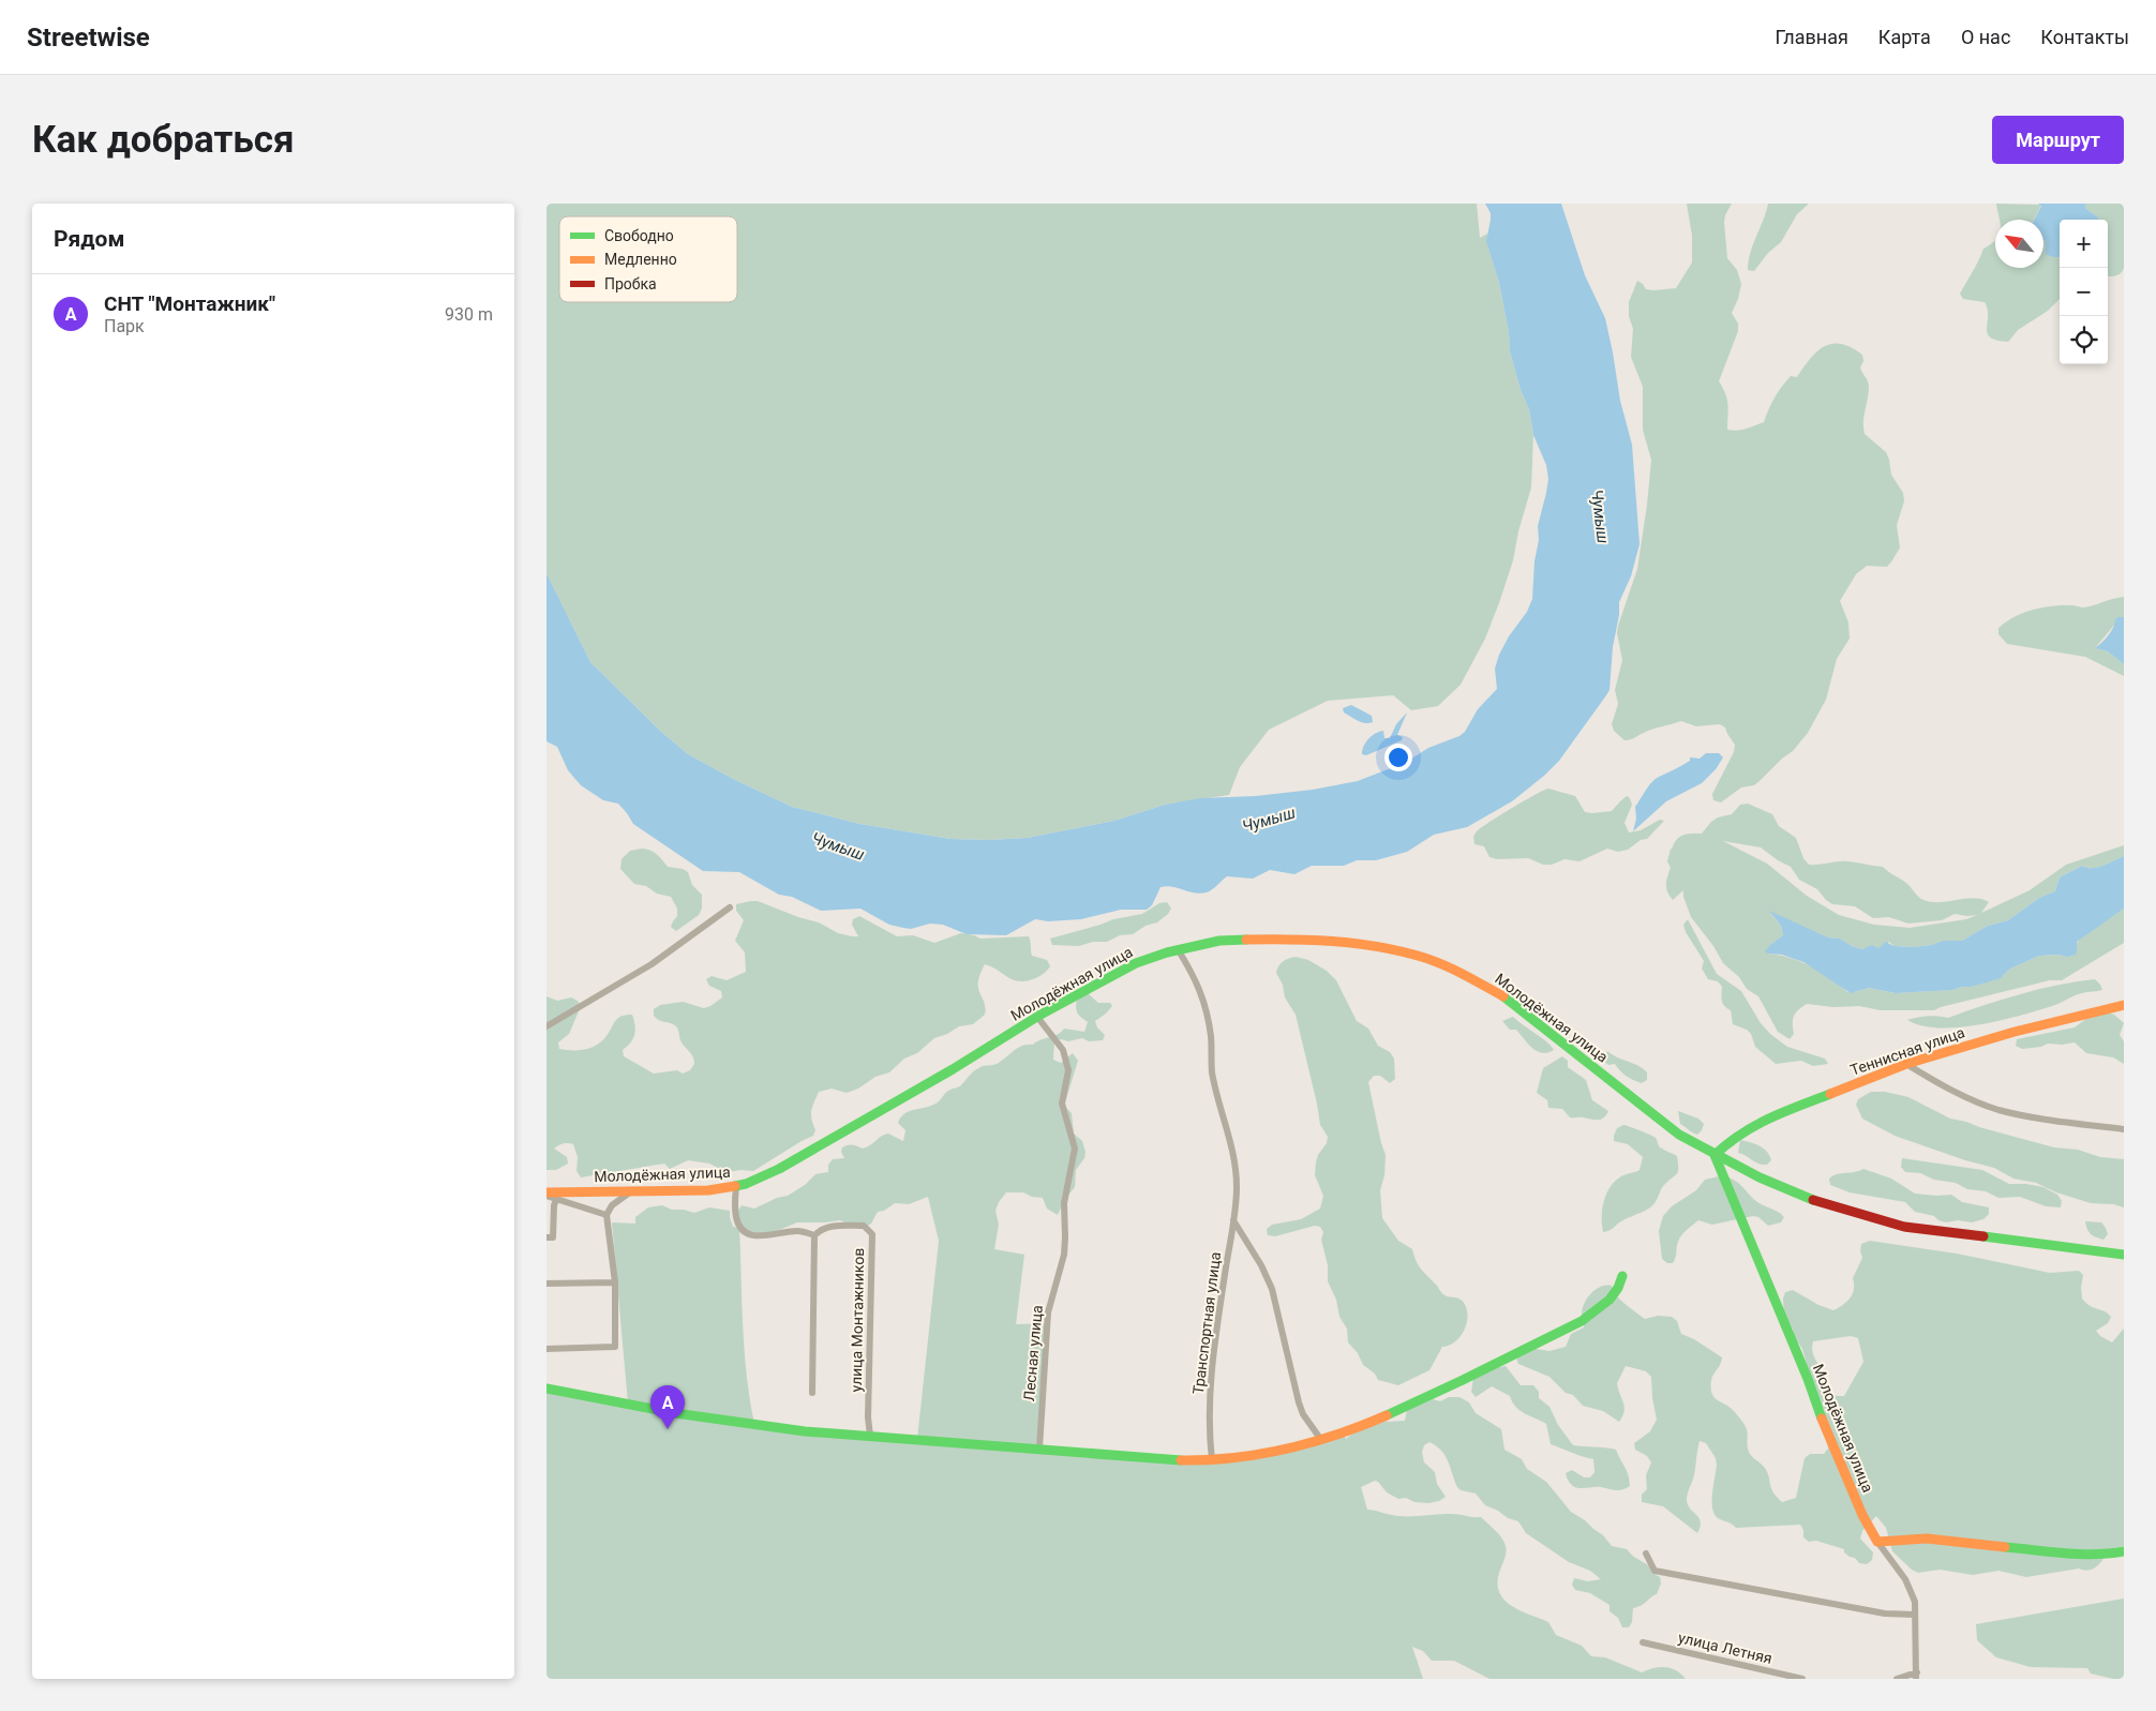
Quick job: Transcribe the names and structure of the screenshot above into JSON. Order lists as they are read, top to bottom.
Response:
{
  "streets": {
    "street": [
      "Молодёжная улица",
      "Теннисная улица",
      "улица Монтажников",
      "Транспортная улица",
      "Лесная улица",
      "улица Летняя"
    ]
  },
  "crossings": [
    ["Молодёжная улица", "Теннисная улица"],
    ["Молодёжная улица", "Транспортная улица"],
    ["Молодёжная улица", "Лесная улица"]
  ],
  "water": ["Чумыш"],
  "legend": ["Свободно", "Медленно", "Пробка"],
  "north": "top left",
  "page": {
    "header": "Streetwise",
    "nav": [
      "Главная",
      "Карта",
      "О нас",
      "Контакты"
    ],
    "buttons": "Маршрут",
    "title": "Как добраться",
    "heading": "Рядом",
    "map_buttons": ["+", "−"],
    "list": [
      {
        "mark": "A",
        "name": "СНТ \"Монтажник\"",
        "note": "Парк",
        "value": "930 m"
      }
    ],
    "pins": "A"
  }
}
